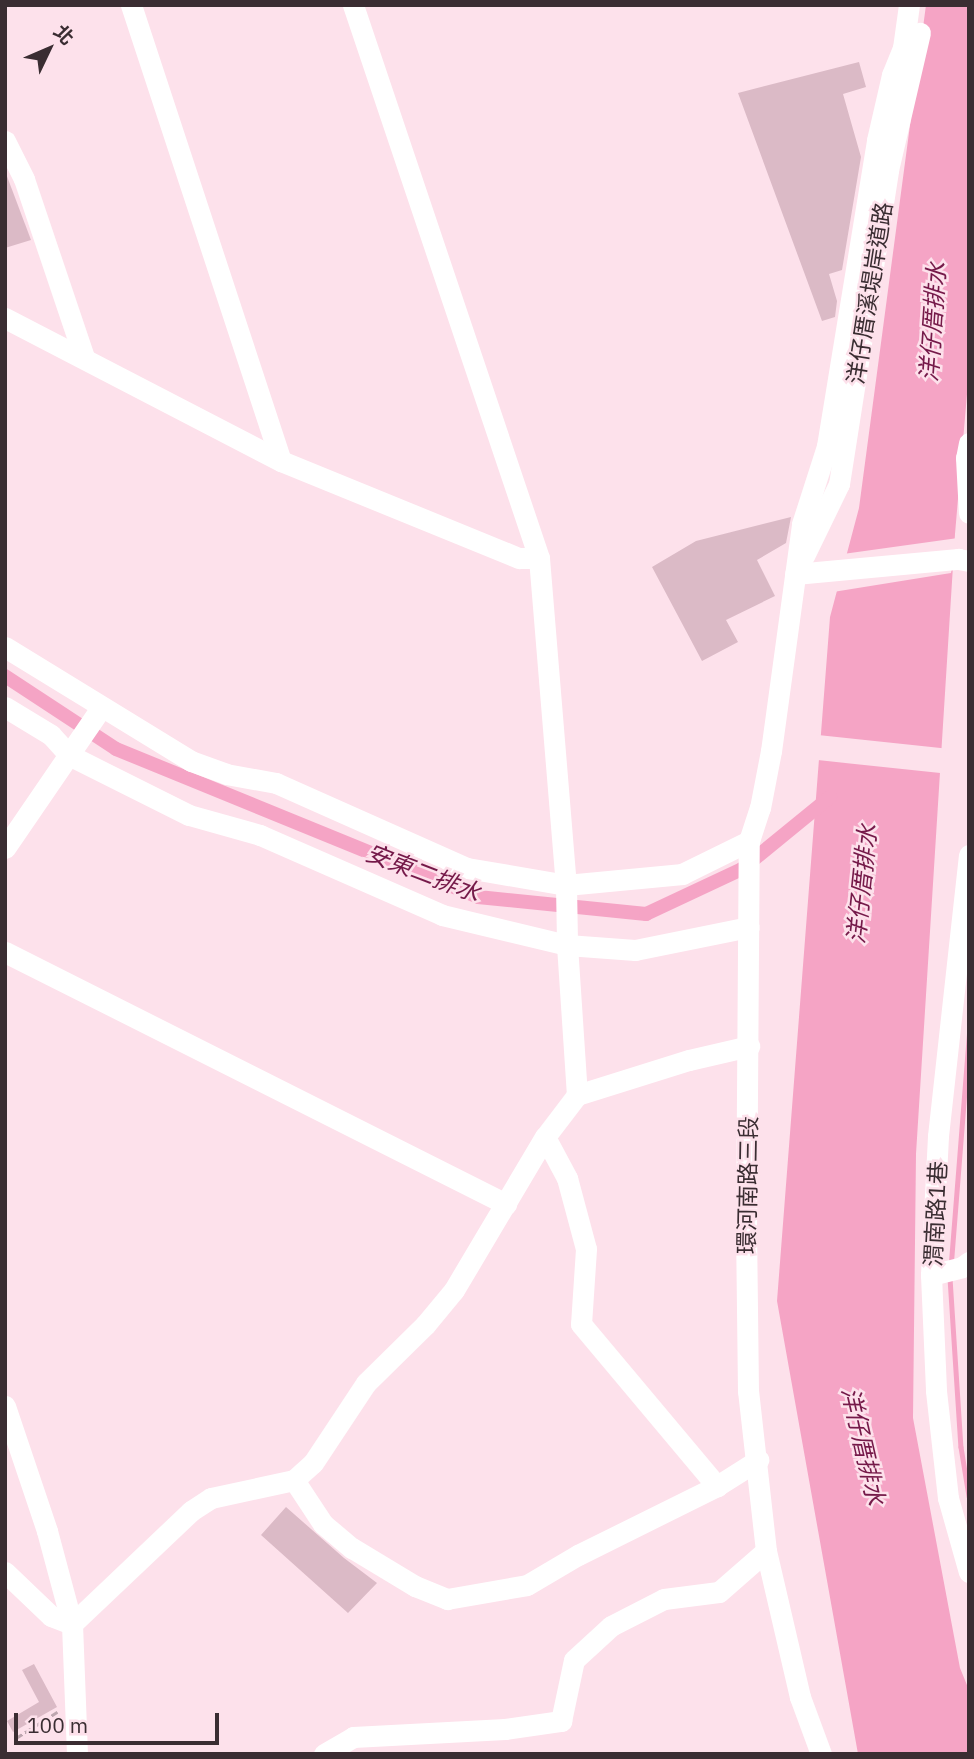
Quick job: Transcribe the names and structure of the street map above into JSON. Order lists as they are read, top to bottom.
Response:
{
  "streets": {
    "street": ["洋仔厝溪堤岸道路", "環河南路三段", "渭南路1巷"]
  },
  "crossings": [
    ["洋仔厝溪堤岸道路", "環河南路三段"]
  ],
  "water": ["洋仔厝排水", "安東二排水"],
  "scale_bar": "100 m",
  "north": "top right"
}
